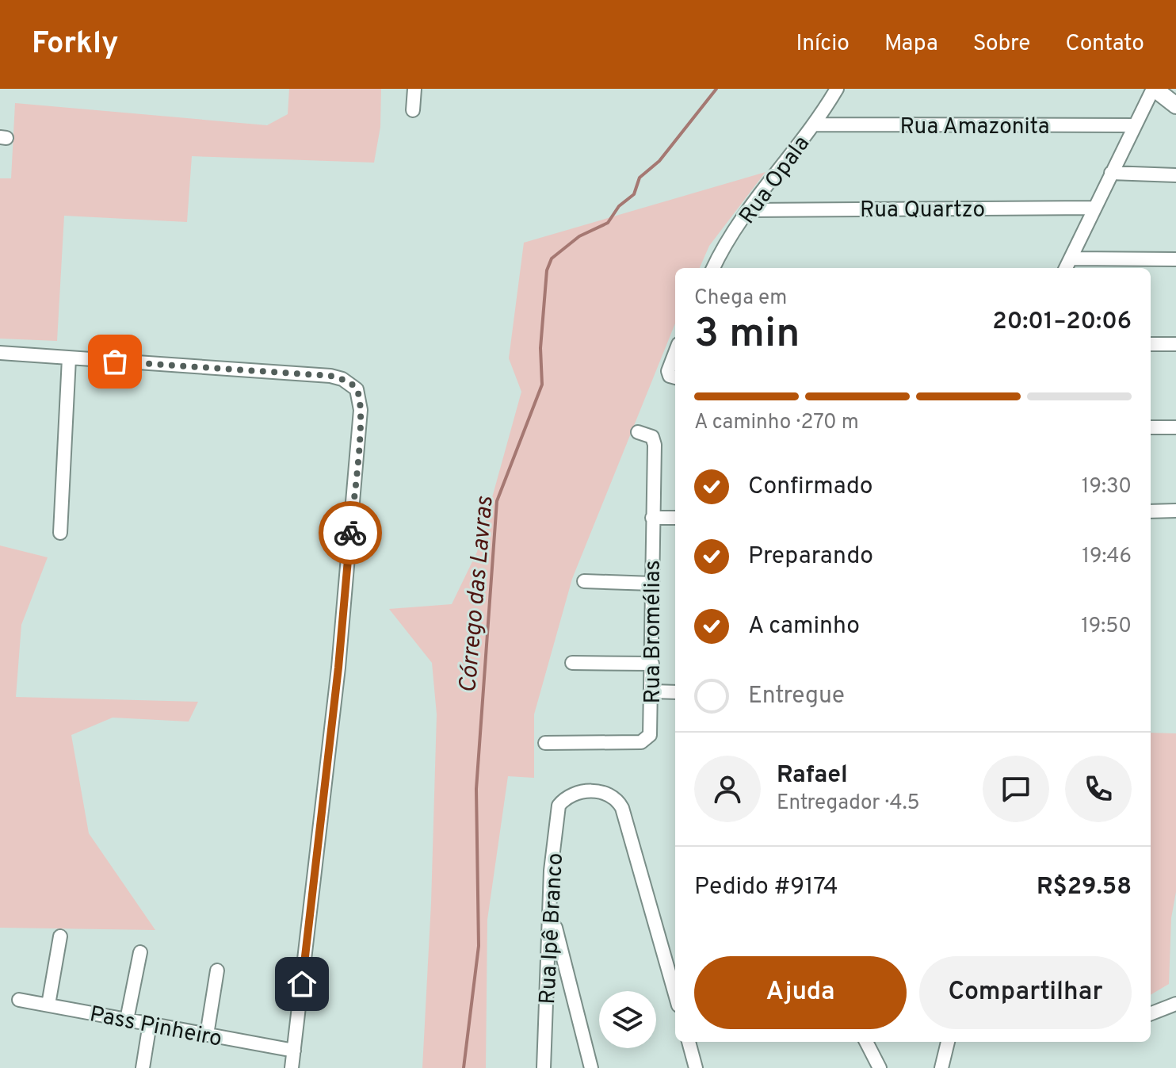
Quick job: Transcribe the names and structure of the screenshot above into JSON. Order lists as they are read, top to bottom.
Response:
{
  "streets": {
    "street": [
      "Rua Amazonita",
      "Rua Opala",
      "Rua Quartzo",
      "Rua Bromélias",
      "Rua Ipê Branco",
      "Pass Pinheiro"
    ]
  },
  "crossings": [
    ["Rua Amazonita", "Rua Opala"],
    ["Rua Opala", "Rua Quartzo"]
  ],
  "water": ["Córrego das Lavras"],
  "page": {
    "header": "Forkly",
    "nav": [
      "Início",
      "Mapa",
      "Sobre",
      "Contato"
    ],
    "heading": ["3 min", "Chega em", "20:01–20:06"],
    "panel": [
      "Rafael",
      "Entregador · 4.5",
      "Pedido #9174",
      "R$29.58"
    ],
    "bar": "A caminho · 270 m",
    "list": [
      ["Confirmado", "19:30"],
      ["Preparando", "19:46"],
      ["A caminho", "19:50"],
      "Entregue"
    ],
    "buttons": ["Ajuda", "Compartilhar"]
  }
}
